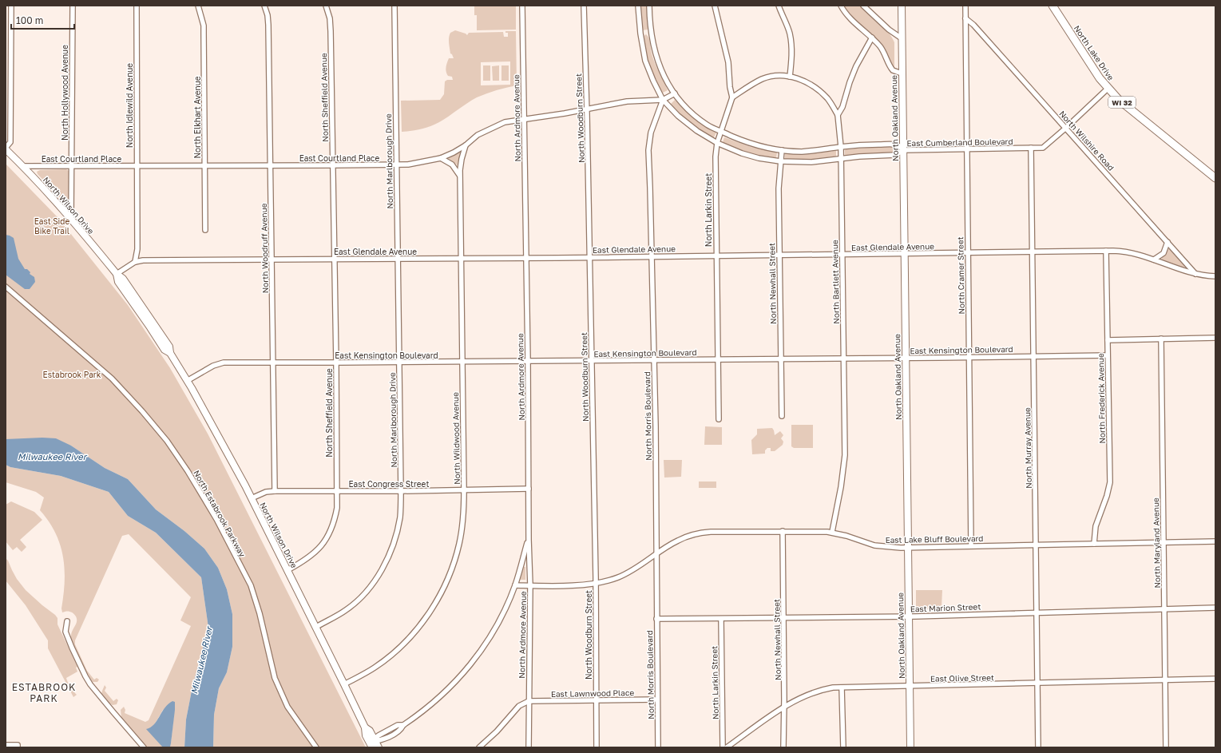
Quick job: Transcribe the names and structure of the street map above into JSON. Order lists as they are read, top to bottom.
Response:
{
  "streets": {
    "main road": [
      "North Lake Drive",
      "WI 32",
      "North Oakland Avenue",
      "North Wilson Drive"
    ],
    "street": [
      "North Hollywood Avenue",
      "North Sheffield Avenue",
      "North Idlewild Avenue",
      "North Elkhart Avenue",
      "North Ardmore Avenue",
      "North Woodburn Street",
      "North Wilshire Road",
      "East Cumberland Boulevard",
      "East Courtland Place",
      "North Marlborough Drive",
      "North Larkin Street",
      "East Glendale Avenue",
      "North Woodruff Avenue",
      "North Cramer Street",
      "North Bartlett Avenue",
      "North Newhall Street",
      "East Kensington Boulevard",
      "North Frederick Avenue",
      "North Morris Boulevard",
      "North Wildwood Avenue",
      "North Murray Avenue",
      "East Congress Street",
      "North Estabrook Parkway",
      "East Lake Bluff Boulevard",
      "North Maryland Avenue",
      "East Marion Street",
      "East Olive Street",
      "East Lawnwood Place"
    ]
  },
  "crossings": [
    ["North Lake Drive", "East Cumberland Boulevard"],
    ["North Hollywood Avenue", "East Courtland Place"],
    ["North Hollywood Avenue", "North Wilson Drive"],
    ["North Sheffield Avenue", "East Courtland Place"],
    ["North Sheffield Avenue", "North Wilson Drive"],
    ["North Sheffield Avenue", "East Glendale Avenue"],
    ["North Sheffield Avenue", "East Kensington Boulevard"],
    ["North Sheffield Avenue", "East Congress Street"],
    ["North Idlewild Avenue", "East Courtland Place"],
    ["North Idlewild Avenue", "East Glendale Avenue"],
    ["North Elkhart Avenue", "East Courtland Place"],
    ["North Ardmore Avenue", "East Courtland Place"],
    ["North Ardmore Avenue", "East Glendale Avenue"],
    ["North Ardmore Avenue", "East Kensington Boulevard"],
    ["North Ardmore Avenue", "East Congress Street"],
    ["North Ardmore Avenue", "East Lake Bluff Boulevard"],
    ["North Ardmore Avenue", "East Lawnwood Place"],
    ["North Woodburn Street", "East Courtland Place"],
    ["North Woodburn Street", "East Glendale Avenue"],
    ["North Woodburn Street", "East Kensington Boulevard"],
    ["North Woodburn Street", "East Lake Bluff Boulevard"],
    ["North Woodburn Street", "East Lawnwood Place"],
    ["North Oakland Avenue", "East Cumberland Boulevard"],
    ["North Oakland Avenue", "East Glendale Avenue"],
    ["North Oakland Avenue", "East Kensington Boulevard"],
    ["North Oakland Avenue", "East Lake Bluff Boulevard"],
    ["North Oakland Avenue", "East Marion Street"],
    ["North Oakland Avenue", "East Olive Street"],
    ["North Wilshire Road", "East Cumberland Boulevard"],
    ["North Wilshire Road", "East Glendale Avenue"],
    ["North Wilshire Road", "North Cramer Street"],
    ["East Cumberland Boulevard", "East Courtland Place"],
    ["East Cumberland Boulevard", "North Larkin Street"],
    ["East Cumberland Boulevard", "North Cramer Street"],
    ["East Cumberland Boulevard", "North Bartlett Avenue"],
    ["East Cumberland Boulevard", "North Newhall Street"],
    ["East Cumberland Boulevard", "North Morris Boulevard"],
    ["East Cumberland Boulevard", "North Murray Avenue"],
    ["East Courtland Place", "North Marlborough Drive"],
    ["East Courtland Place", "North Wilson Drive"],
    ["East Courtland Place", "North Woodruff Avenue"],
    ["East Courtland Place", "North Morris Boulevard"],
    ["East Courtland Place", "North Wildwood Avenue"],
    ["North Marlborough Drive", "North Wilson Drive"],
    ["North Marlborough Drive", "East Glendale Avenue"],
    ["North Marlborough Drive", "East Kensington Boulevard"],
    ["North Marlborough Drive", "East Congress Street"],
    ["North Wilson Drive", "East Glendale Avenue"],
    ["North Wilson Drive", "East Kensington Boulevard"],
    ["North Wilson Drive", "North Wildwood Avenue"],
    ["North Wilson Drive", "East Congress Street"],
    ["North Larkin Street", "East Glendale Avenue"],
    ["North Larkin Street", "East Kensington Boulevard"],
    ["North Larkin Street", "East Marion Street"],
    ["East Glendale Avenue", "North Woodruff Avenue"],
    ["East Glendale Avenue", "North Cramer Street"],
    ["East Glendale Avenue", "North Bartlett Avenue"],
    ["East Glendale Avenue", "North Newhall Street"],
    ["East Glendale Avenue", "North Frederick Avenue"],
    ["East Glendale Avenue", "North Morris Boulevard"],
    ["East Glendale Avenue", "North Wildwood Avenue"],
    ["East Glendale Avenue", "North Murray Avenue"],
    ["North Woodruff Avenue", "East Kensington Boulevard"],
    ["North Woodruff Avenue", "East Congress Street"],
    ["North Cramer Street", "East Kensington Boulevard"],
    ["North Cramer Street", "East Lake Bluff Boulevard"],
    ["North Bartlett Avenue", "East Kensington Boulevard"],
    ["North Bartlett Avenue", "East Lake Bluff Boulevard"],
    ["North Newhall Street", "East Kensington Boulevard"],
    ["North Newhall Street", "East Lake Bluff Boulevard"],
    ["North Newhall Street", "East Marion Street"],
    ["North Newhall Street", "East Olive Street"],
    ["East Kensington Boulevard", "North Frederick Avenue"],
    ["East Kensington Boulevard", "North Morris Boulevard"],
    ["East Kensington Boulevard", "North Wildwood Avenue"],
    ["East Kensington Boulevard", "North Murray Avenue"],
    ["North Frederick Avenue", "East Lake Bluff Boulevard"],
    ["North Morris Boulevard", "East Lake Bluff Boulevard"],
    ["North Morris Boulevard", "East Marion Street"],
    ["North Morris Boulevard", "East Lawnwood Place"],
    ["North Wildwood Avenue", "East Congress Street"],
    ["North Murray Avenue", "East Lake Bluff Boulevard"],
    ["North Murray Avenue", "East Marion Street"],
    ["North Murray Avenue", "East Olive Street"],
    ["East Lake Bluff Boulevard", "North Maryland Avenue"],
    ["North Maryland Avenue", "East Marion Street"],
    ["North Maryland Avenue", "East Olive Street"]
  ],
  "districts": ["ESTABROOK PARK"],
  "water": ["Milwaukee River"],
  "parks": ["East Side Bike Trail", "Estabrook Park"],
  "scale_bar": "100 m"
}
